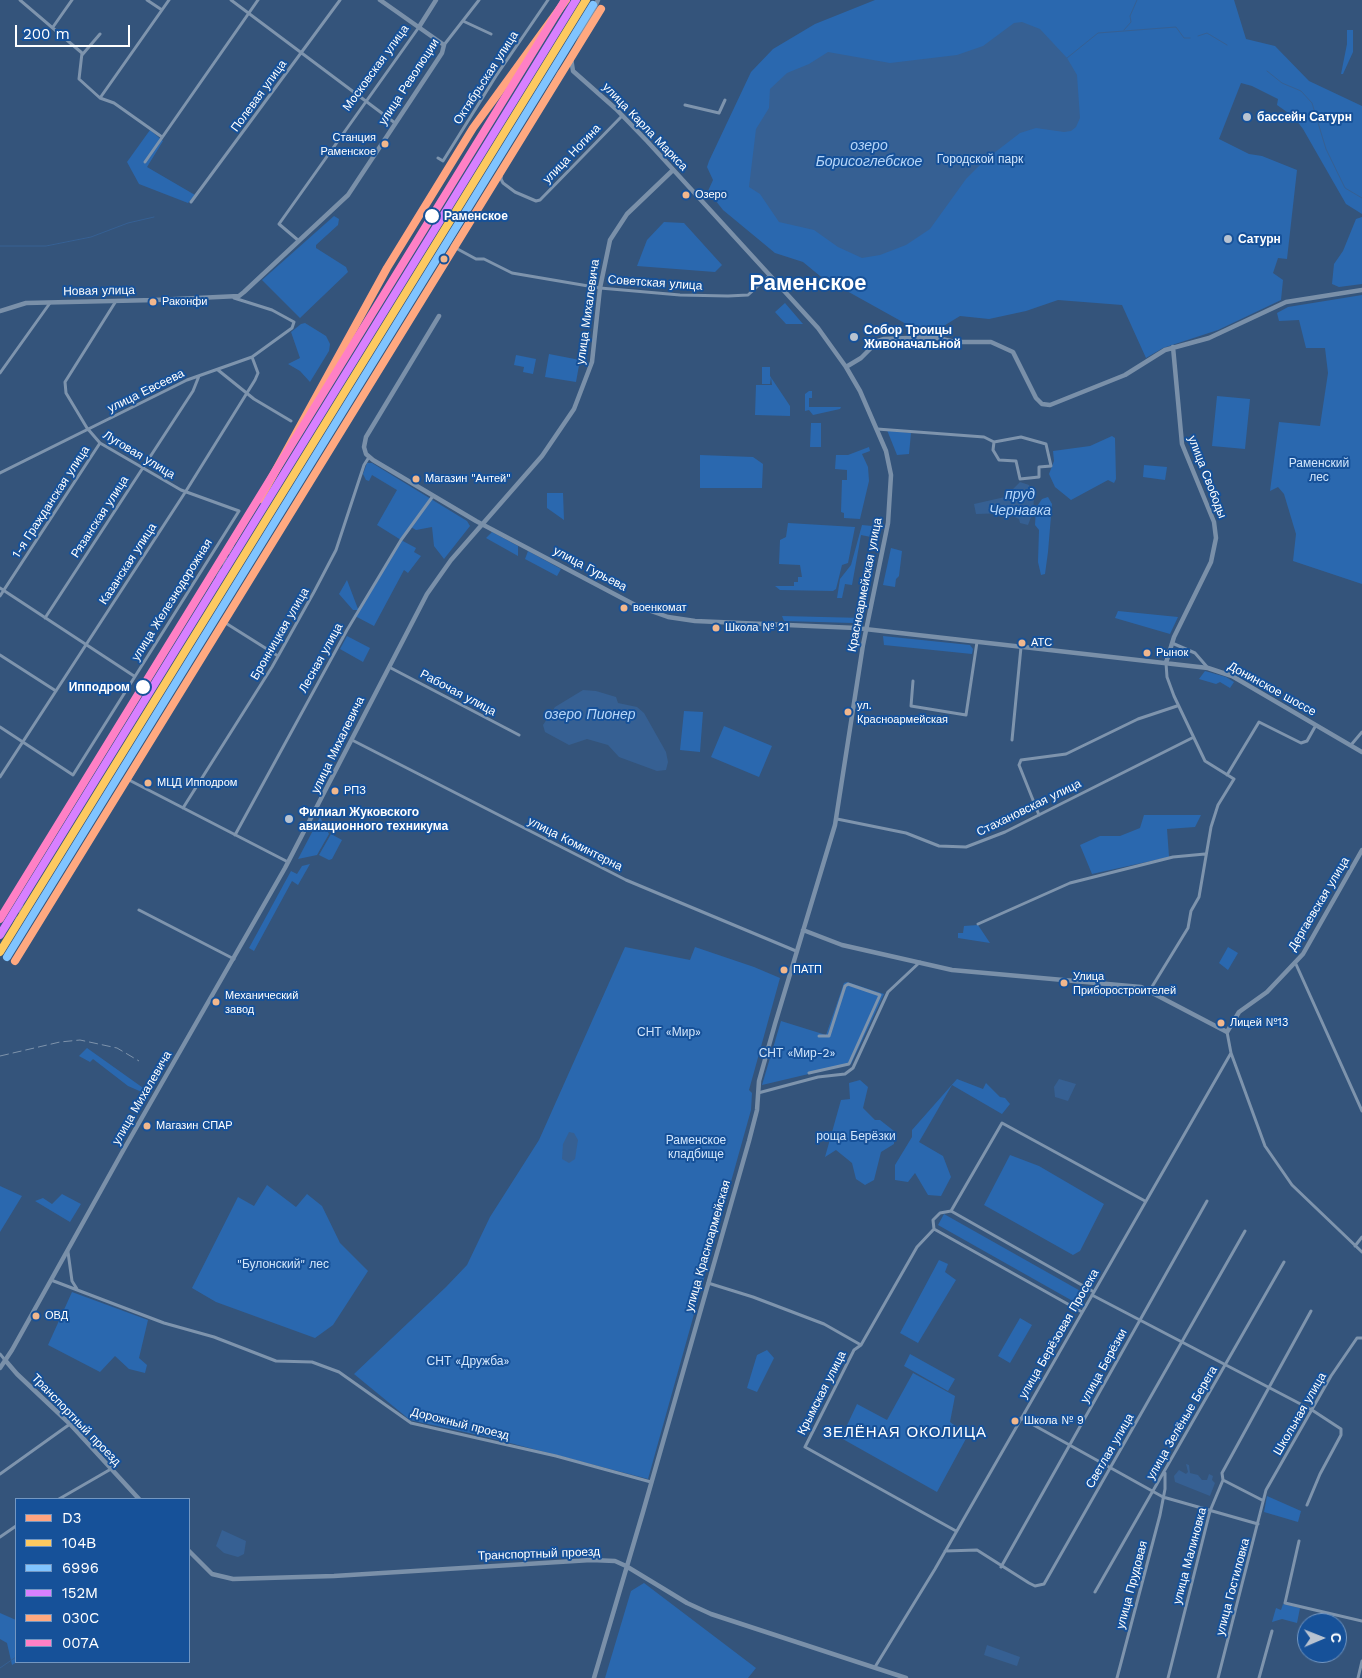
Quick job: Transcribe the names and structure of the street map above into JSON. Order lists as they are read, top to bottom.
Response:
{
  "streets": {
    "main road": [
      "Московская улица",
      "улица Революции",
      "улица Карла Маркса",
      "Новая улица",
      "улица Михалевича",
      "улица Свободы",
      "улица Гурьева",
      "Красноармейская улица",
      "Донинское шоссе",
      "Дергаевская улица",
      "улица Красноармейская",
      "Транспортный проезд"
    ],
    "street": [
      "Октябрьская улица",
      "Полевая улица",
      "улица Ногина",
      "Советская улица",
      "улица Евсеева",
      "Луговая улица",
      "1-я Гражданская улица",
      "Рязанская улица",
      "Казанская улица",
      "улица Железнодорожная",
      "Бронницкая улица",
      "Лесная улица",
      "Рабочая улица",
      "Стахановская улица",
      "улица Коминтерна",
      "улица Берёзовая Просека",
      "улица Берёзки",
      "Крымская улица",
      "Школьная улица",
      "улица Зелёные Берега",
      "Дорожный проезд",
      "Светлая улица",
      "улица Малиновка",
      "улица Прудовая",
      "улица Гостиловка"
    ]
  },
  "crossings": [
    ["Московская улица", "улица Революции"],
    ["улица Революции", "Новая улица"],
    ["улица Революции", "улица Евсеева"],
    ["улица Карла Маркса", "улица Ногина"],
    ["улица Карла Маркса", "Советская улица"],
    ["улица Карла Маркса", "улица Михалевича"],
    ["улица Карла Маркса", "Красноармейская улица"],
    ["Советская улица", "улица Михалевича"],
    ["Советская улица", "Красноармейская улица"],
    ["Новая улица", "улица Евсеева"],
    ["Новая улица", "Луговая улица"],
    ["улица Михалевича", "улица Гурьева"],
    ["улица Михалевича", "Рабочая улица"],
    ["улица Михалевича", "улица Коминтерна"],
    ["улица Михалевича", "Транспортный проезд"],
    ["улица Михалевича", "Дорожный проезд"],
    ["улица Евсеева", "Луговая улица"],
    ["улица Евсеева", "Рязанская улица"],
    ["улица Евсеева", "Казанская улица"],
    ["Луговая улица", "1-я Гражданская улица"],
    ["Луговая улица", "Рязанская улица"],
    ["Луговая улица", "Казанская улица"],
    ["Луговая улица", "улица Железнодорожная"],
    ["улица Свободы", "улица Гурьева"],
    ["улица Свободы", "Донинское шоссе"],
    ["Казанская улица", "улица Железнодорожная"],
    ["улица Гурьева", "Красноармейская улица"],
    ["улица Гурьева", "Бронницкая улица"],
    ["улица Гурьева", "Лесная улица"],
    ["улица Гурьева", "Донинское шоссе"],
    ["Красноармейская улица", "Стахановская улица"],
    ["Красноармейская улица", "улица Красноармейская"],
    ["улица Коминтерна", "улица Красноармейская"],
    ["улица Красноармейская", "Транспортный проезд"],
    ["улица Красноармейская", "Дорожный проезд"],
    ["улица Берёзовая Просека", "Крымская улица"],
    ["улица Берёзовая Просека", "Транспортный проезд"],
    ["улица Берёзовая Просека", "Светлая улица"],
    ["улица Берёзки", "Светлая улица"],
    ["Школьная улица", "улица Гостиловка"],
    ["улица Зелёные Берега", "улица Прудовая"]
  ],
  "districts": ["Раменское", "ЗЕЛЁНАЯ ОКОЛИЦА"],
  "water": ["озеро Борисоглебское", "пруд Чернавка", "озеро Пионер"],
  "parks": [
    "Городской парк",
    "Раменский лес",
    "СНТ «Мир»",
    "СНТ «Мир-2»",
    "роща Берёзки",
    "Раменское кладбище",
    "\"Булонский\" лес",
    "СНТ «Дружба»"
  ],
  "places": [
    "бассейн Сатурн",
    "Станция Раменское",
    "Озеро",
    "Раменское",
    "Сатурн",
    "Раконфи",
    "Собор Троицы Живоначальной",
    "Магазин \"Антей\"",
    "военкомат",
    "Школа № 21",
    "АТС",
    "Рынок",
    "Ипподром",
    "ул. Красноармейская",
    "МЦД Ипподром",
    "РПЗ",
    "Филиал Жуковского авиационного техникума",
    "ПАТП",
    "Улица Приборостроителей",
    "Механический завод",
    "Лицей №13",
    "Магазин СПАР",
    "ОВД",
    "Школа № 9"
  ],
  "lines": [
    "transit line D3",
    "transit line 104В",
    "transit line 152М",
    "transit line 007А",
    "transit line 6996",
    "transit line 030C"
  ],
  "legend": [
    "D3",
    "104В",
    "6996",
    "152М",
    "030C",
    "007А"
  ],
  "scale_bar": "200 m",
  "north": "right"
}
